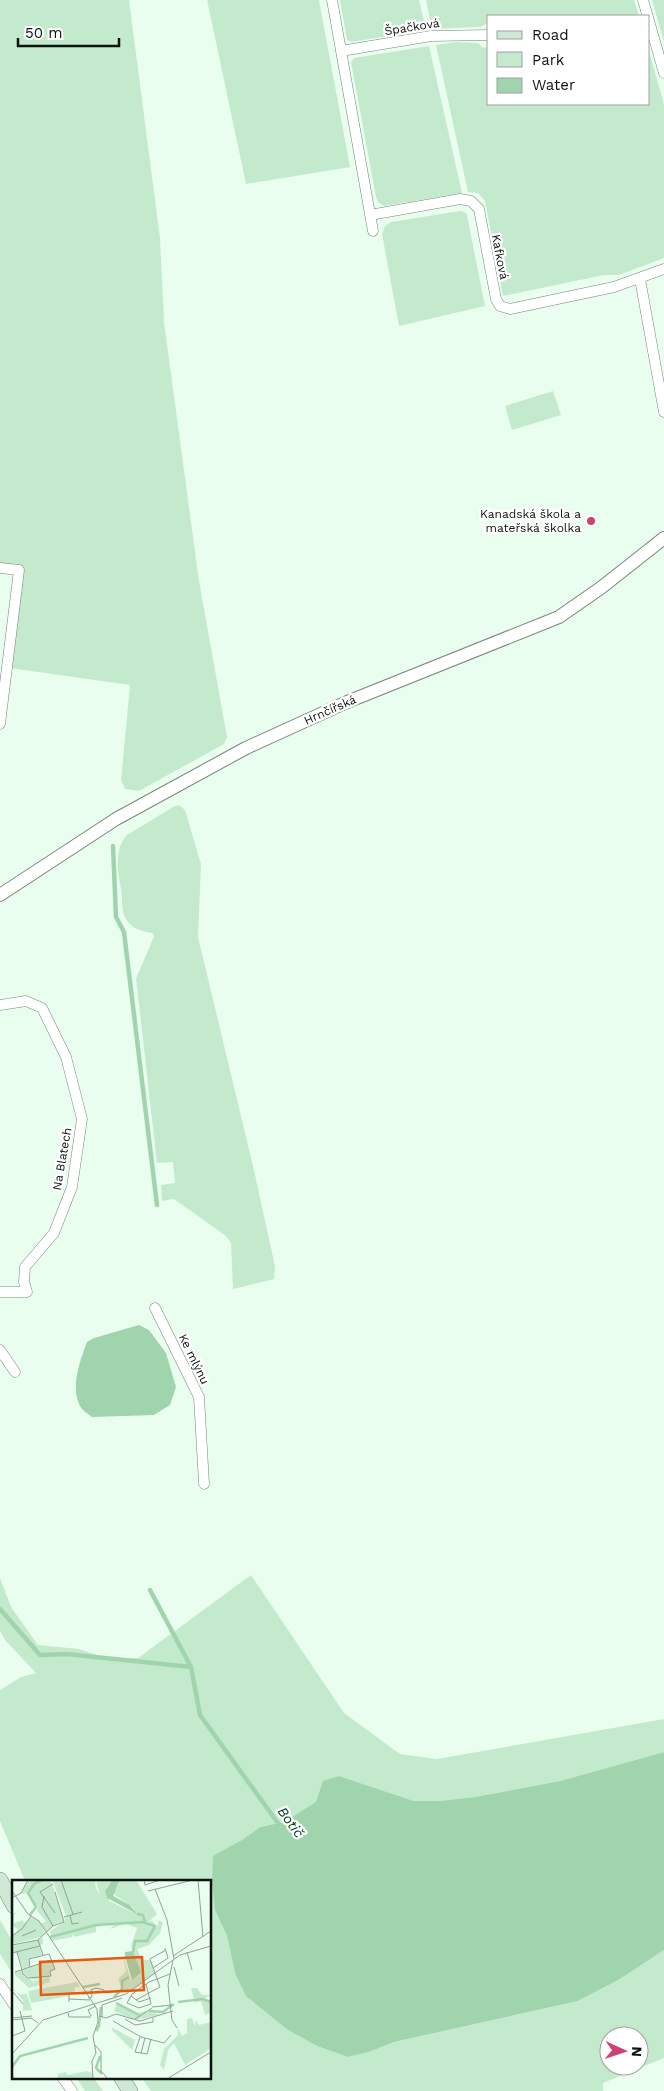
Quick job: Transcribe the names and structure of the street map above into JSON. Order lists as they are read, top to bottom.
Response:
{
  "streets": {
    "street": [
      "Špačková",
      "Kafková",
      "Hrnčířská",
      "Na Blatech",
      "Ke mlýnu"
    ]
  },
  "water": ["Botič"],
  "places": ["Kanadská škola a mateřská školka"],
  "legend": ["Road", "Park", "Water"],
  "scale_bar": "50 m",
  "north": "right"
}
